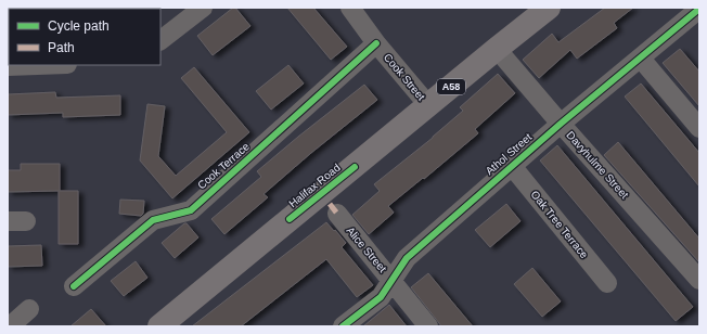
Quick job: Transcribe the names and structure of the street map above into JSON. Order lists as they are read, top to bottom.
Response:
{
  "streets": {
    "highway": ["A58", "Halifax Road"],
    "street": [
      "Cook Street",
      "Athol Street",
      "Davyhulme Street",
      "Cook Terrace",
      "Oak Tree Terrace",
      "Alice Street"
    ]
  },
  "crossings": [
    ["Cook Street", "Cook Terrace"],
    ["Cook Street", "Halifax Road"],
    ["Athol Street", "Davyhulme Street"],
    ["Athol Street", "Oak Tree Terrace"],
    ["Athol Street", "Alice Street"],
    ["Davyhulme Street", "Halifax Road"]
  ],
  "legend": ["Cycle path", "Path"]
}
